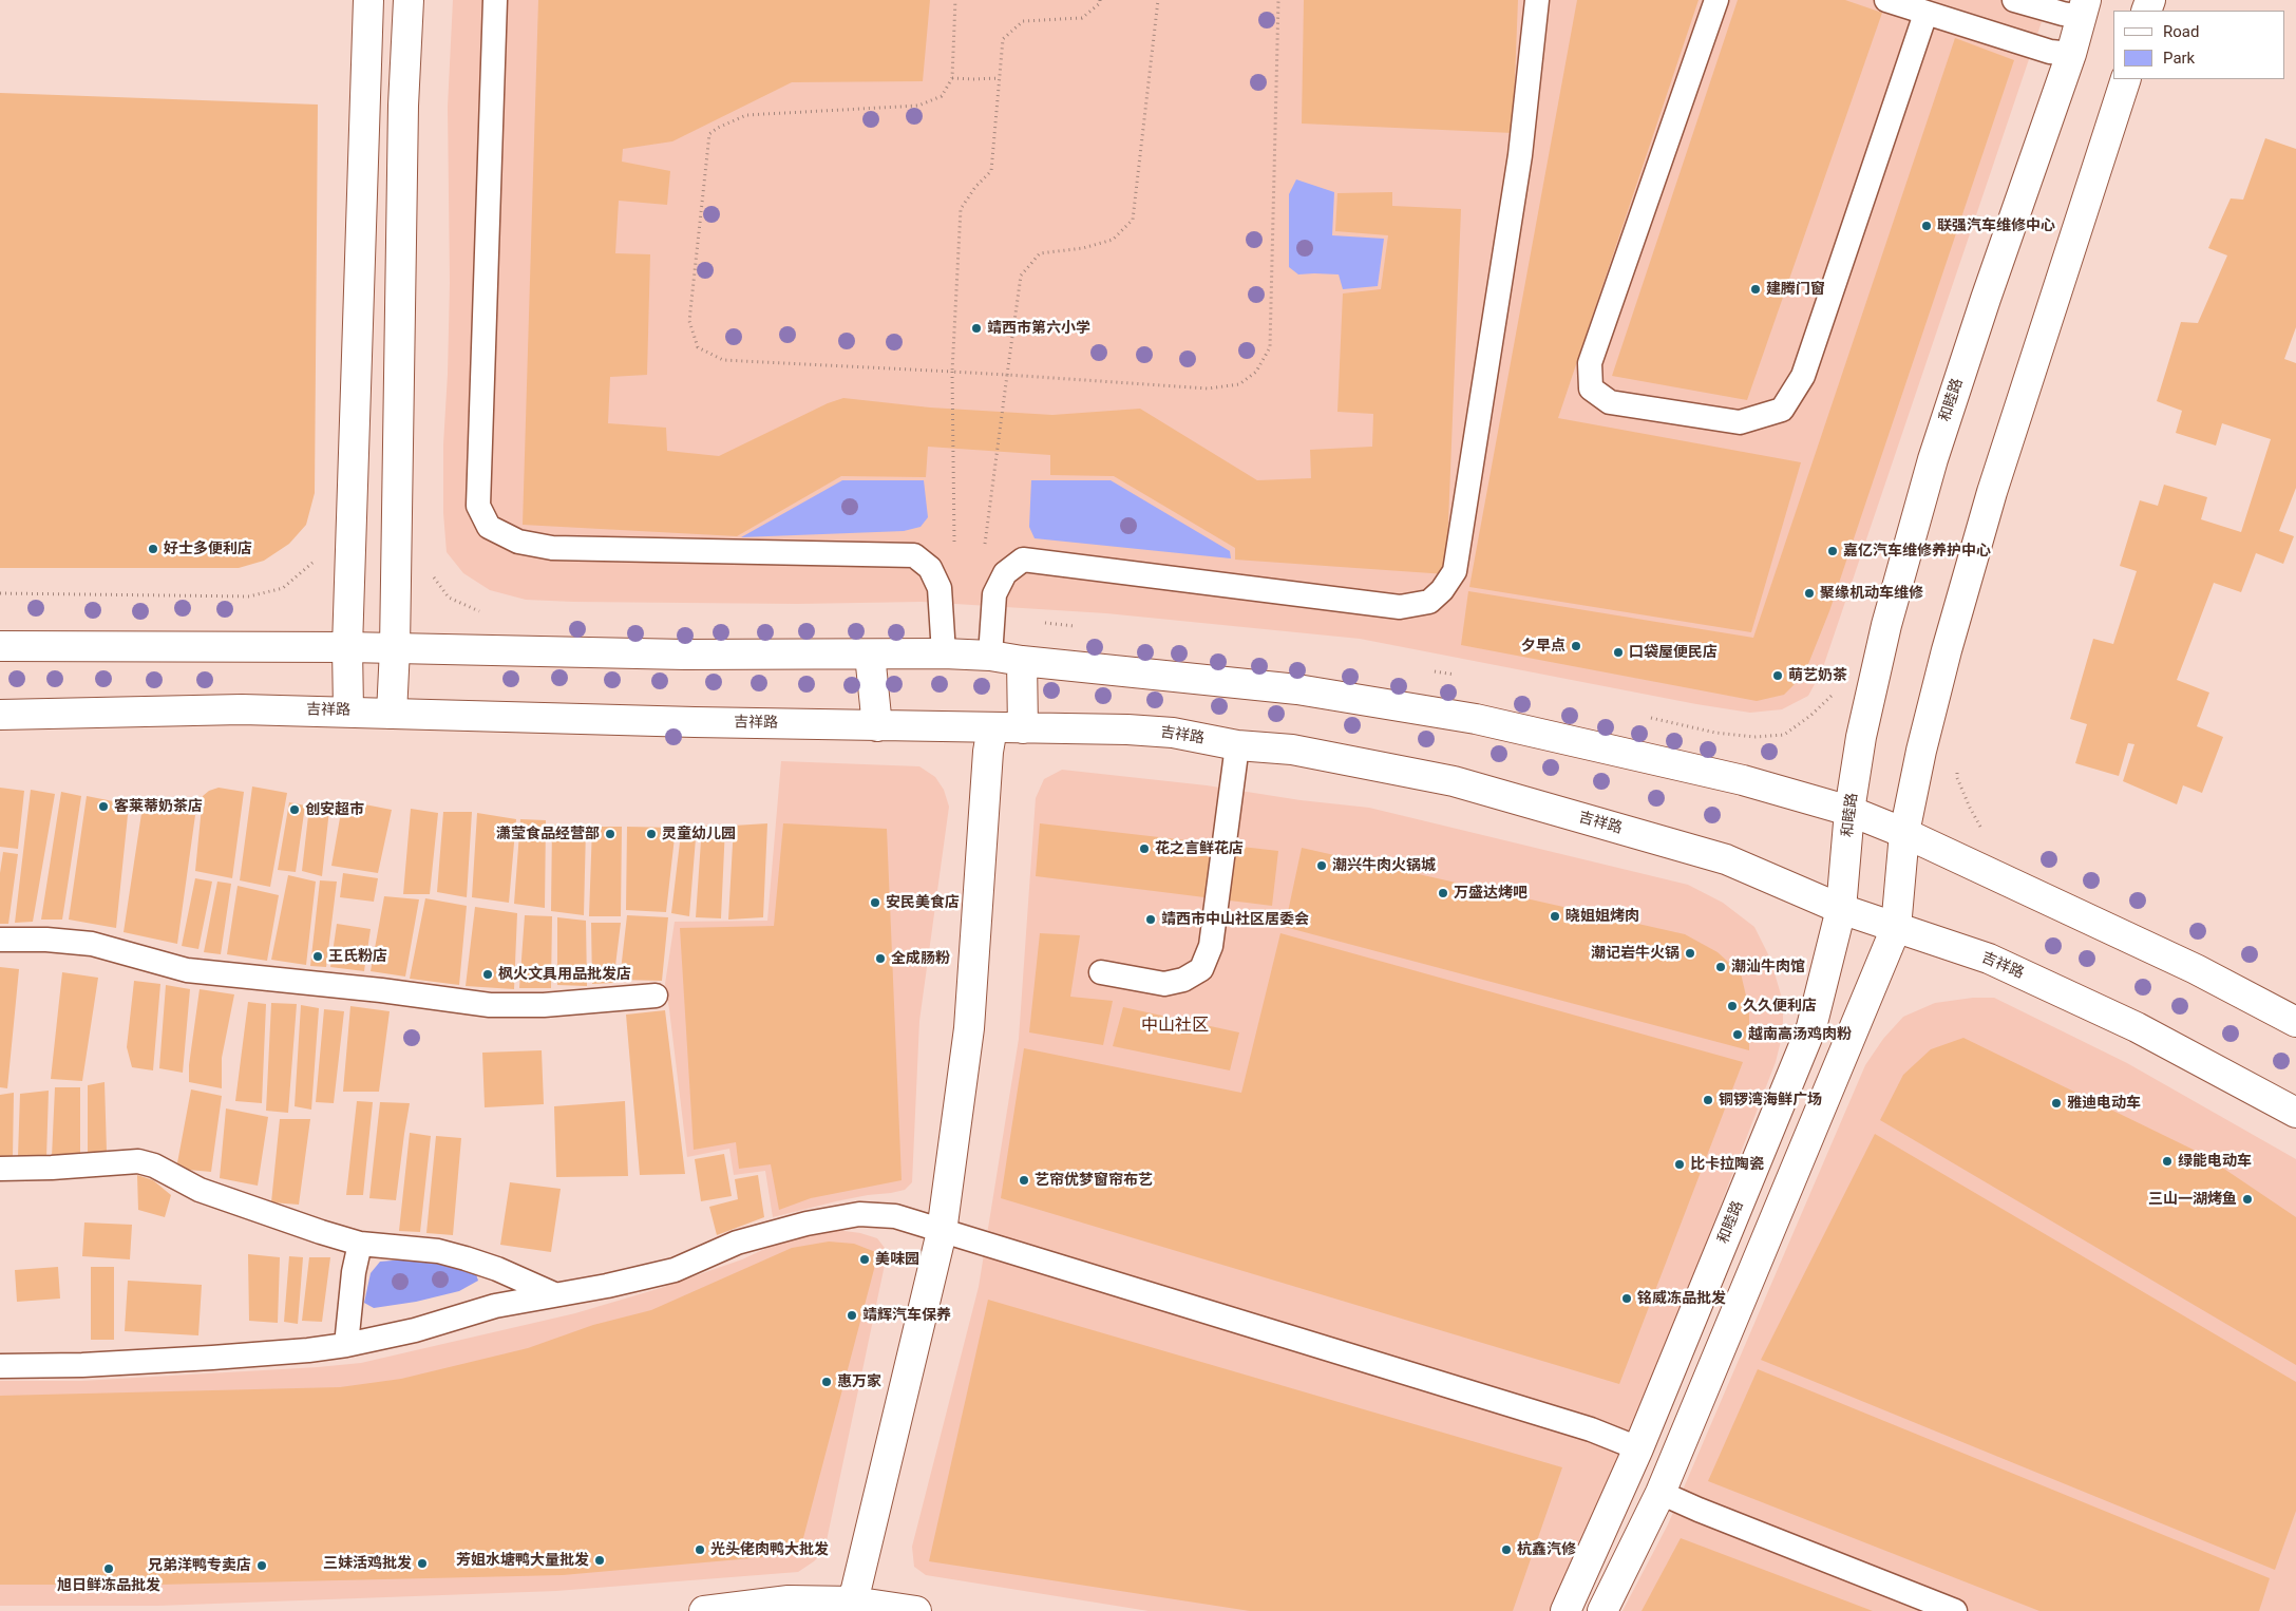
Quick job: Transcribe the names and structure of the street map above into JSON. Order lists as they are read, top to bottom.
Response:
{
  "streets": {
    "street": ["和睦路", "吉祥路"]
  },
  "crossings": [
    ["和睦路", "吉祥路"]
  ],
  "districts": ["中山社区"],
  "places": [
    "联强汽车维修中心",
    "建腾门窗",
    "靖西市第六小学",
    "好士多便利店",
    "嘉亿汽车维修养护中心",
    "聚缘机动车维修",
    "夕早点",
    "口袋屋便民店",
    "萌艺奶茶",
    "客莱蒂奶茶店",
    "创安超市",
    "潇莹食品经营部",
    "灵童幼儿园",
    "花之言鲜花店",
    "潮兴牛肉火锅城",
    "万盛达烤吧",
    "安民美食店",
    "晓姐姐烤肉",
    "靖西市中山社区居委会",
    "潮记岩牛火锅",
    "王氏粉店",
    "全成肠粉",
    "潮汕牛肉馆",
    "枫火文具用品批发店",
    "久久便利店",
    "越南高汤鸡肉粉",
    "铜锣湾海鲜广场",
    "雅迪电动车",
    "绿能电动车",
    "比卡拉陶瓷",
    "艺帘优梦窗帘布艺",
    "三山一湖烤鱼",
    "美味园",
    "铭威冻品批发",
    "靖辉汽车保养",
    "惠万家",
    "光头佬肉鸭大批发",
    "杭鑫汽修",
    "芳姐水塘鸭大量批发",
    "三妹活鸡批发",
    "兄弟洋鸭专卖店",
    "旭日鲜冻品批发"
  ],
  "legend": ["Road", "Park"]
}
